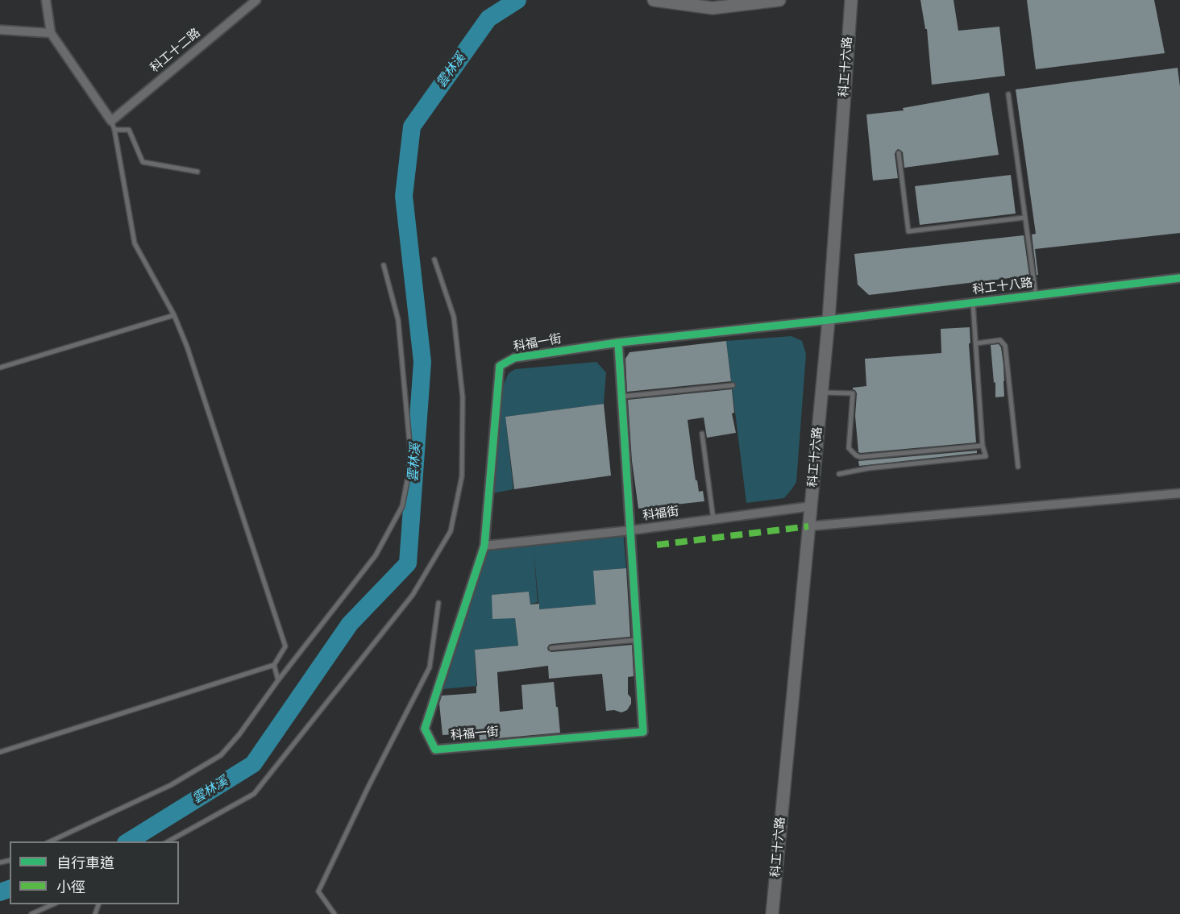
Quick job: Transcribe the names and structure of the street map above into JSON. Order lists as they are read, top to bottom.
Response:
{
  "streets": {
    "street": [
      "科工十二路",
      "科工十六路",
      "科工十八路",
      "科福一街",
      "科福街"
    ]
  },
  "crossings": [
    ["科工十六路", "科工十八路"],
    ["科工十六路", "科福一街"],
    ["科工十六路", "科福街"],
    ["科工十八路", "科福一街"],
    ["科福一街", "科福街"]
  ],
  "water": ["雲林溪"],
  "legend": ["自行車道", "小徑"]
}
